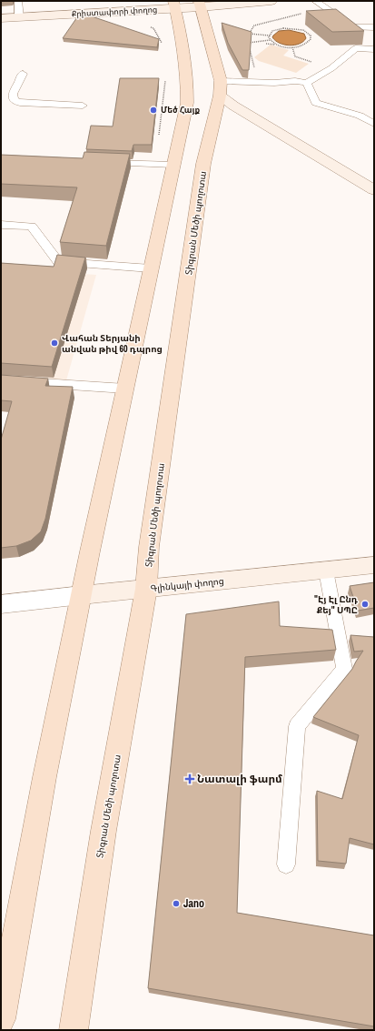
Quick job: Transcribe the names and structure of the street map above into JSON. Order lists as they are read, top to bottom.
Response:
{
  "streets": {
    "main road": ["Քրիստափորի փողոց", "Տիգրան Մեծի պողոտա", "Գլինկայի փողոց"]
  },
  "crossings": [
    ["Քրիստափորի փողոց", "Տիգրան Մեծի պողոտա"],
    ["Տիգրան Մեծի պողոտա", "Գլինկայի փողոց"]
  ],
  "places": {
    "other": [
      "Մեծ Հայք",
      "Վահան Տերյանի անվան թիվ 60 դպրոց",
      "\"Էյ Էլ Ընդ Քեյ\" ՍՊԸ",
      "Jano"
    ],
    "health": ["Նատալի ֆարմ"]
  }
}
